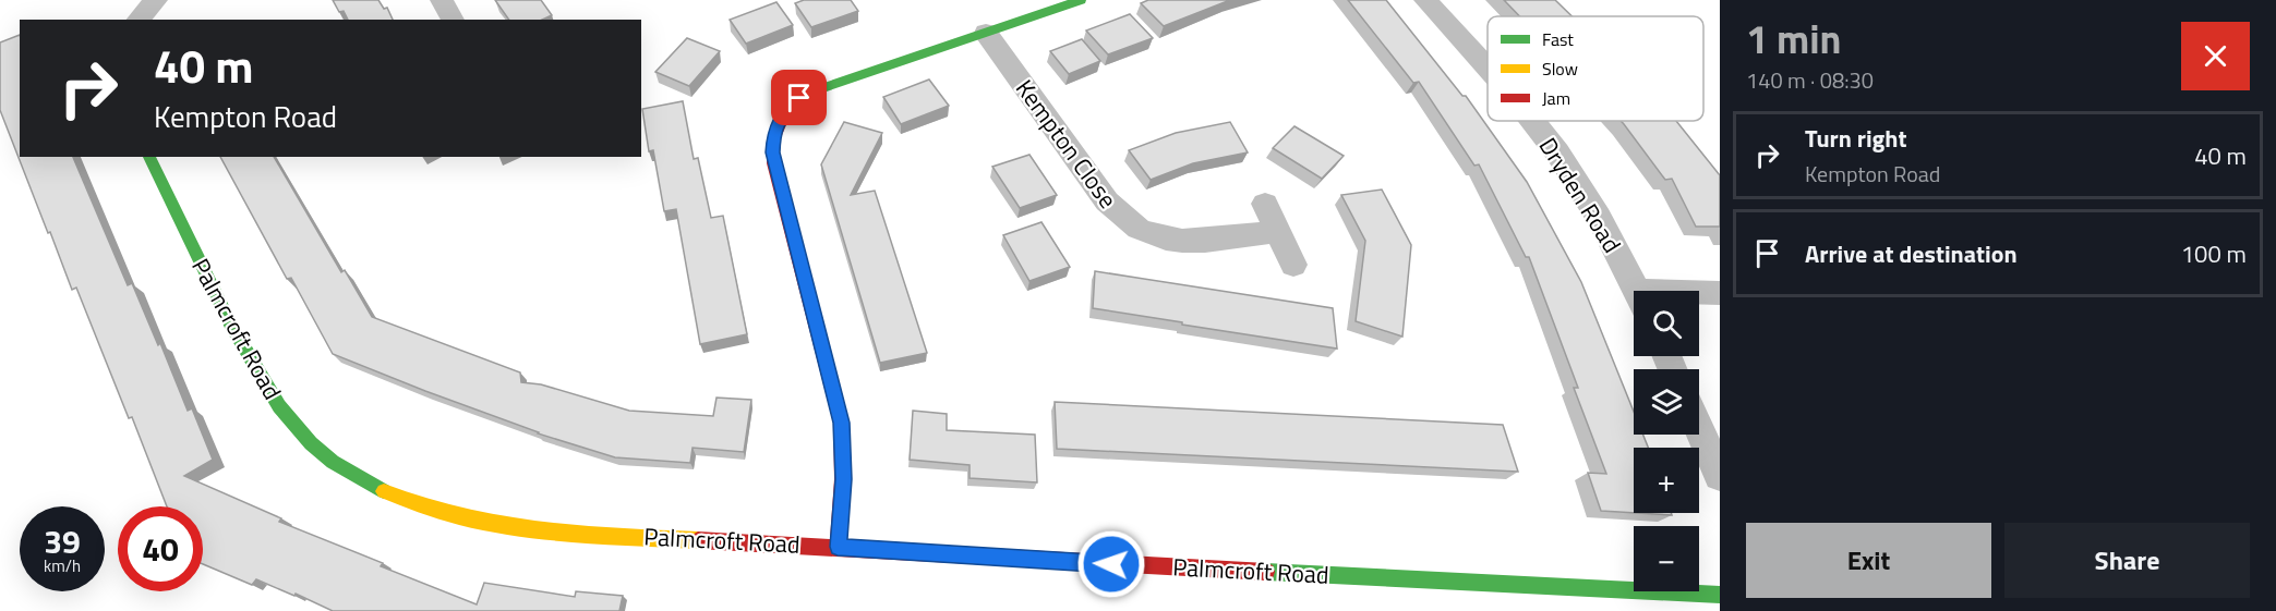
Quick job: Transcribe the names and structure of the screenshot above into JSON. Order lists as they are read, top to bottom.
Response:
{
  "streets": {
    "street": ["Kempton Close", "Dryden Road", "Palmcroft Road"]
  },
  "legend": ["Fast", "Slow", "Jam"],
  "page": {
    "heading": ["1 min", "140 m · 08:30"],
    "turn": ["40 m", "Kempton Road"],
    "list": [
      {
        "name": "Turn right",
        "note": "Kempton Road",
        "value": "40 m"
      },
      {
        "name": "Arrive at destination",
        "value": "100 m"
      }
    ],
    "map_buttons": ["+", "−"],
    "speed": "39 km/h",
    "limit": "40",
    "buttons": ["Exit", "Share"]
  }
}
